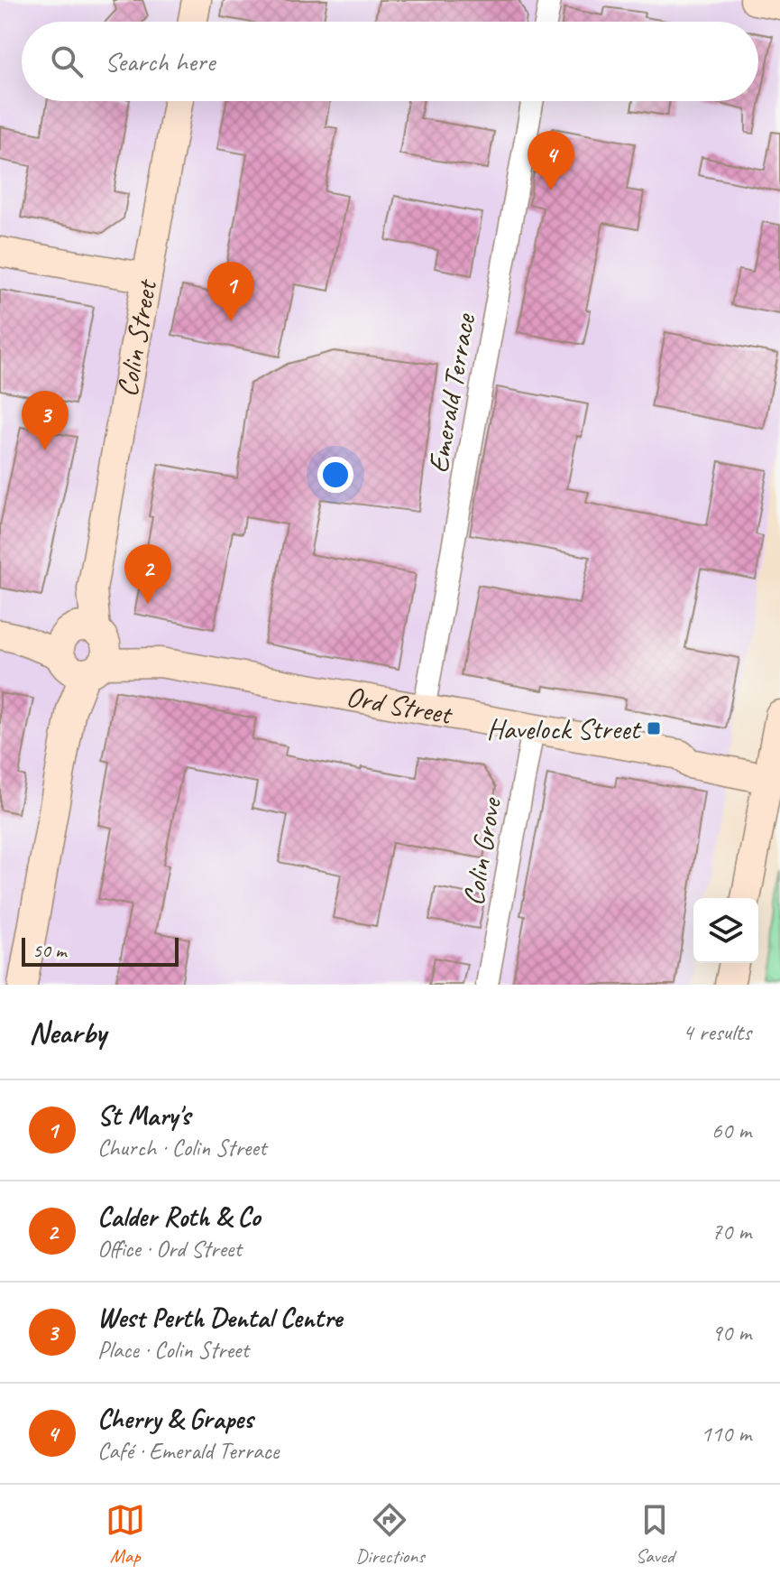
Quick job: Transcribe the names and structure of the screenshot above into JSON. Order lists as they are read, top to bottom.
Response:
{
  "streets": {
    "street": [
      "Colin Street",
      "Emerald Terrace",
      "Ord Street",
      "Colin Grove"
    ]
  },
  "crossings": [
    ["Colin Street", "Ord Street"],
    ["Emerald Terrace", "Ord Street"],
    ["Ord Street", "Colin Grove"]
  ],
  "places": {
    "transit": ["Havelock Street"]
  },
  "scale_bar": "50 m",
  "page": {
    "search": "Search here",
    "pins": [
      "4",
      "1",
      "3",
      "2"
    ],
    "scale": "50 m",
    "heading": ["Nearby", "4 results"],
    "list": [
      {
        "mark": "1",
        "name": "St Mary's",
        "note": "Church · Colin Street",
        "value": "60 m"
      },
      {
        "mark": "2",
        "name": "Calder Roth & Co",
        "note": "Office · Ord Street",
        "value": "70 m"
      },
      {
        "mark": "3",
        "name": "West Perth Dental Centre",
        "note": "Place · Colin Street",
        "value": "90 m"
      },
      {
        "mark": "4",
        "name": "Cherry & Grapes",
        "note": "Café · Emerald Terrace",
        "value": "110 m"
      }
    ],
    "nav": ["Map", "Directions", "Saved"]
  }
}
